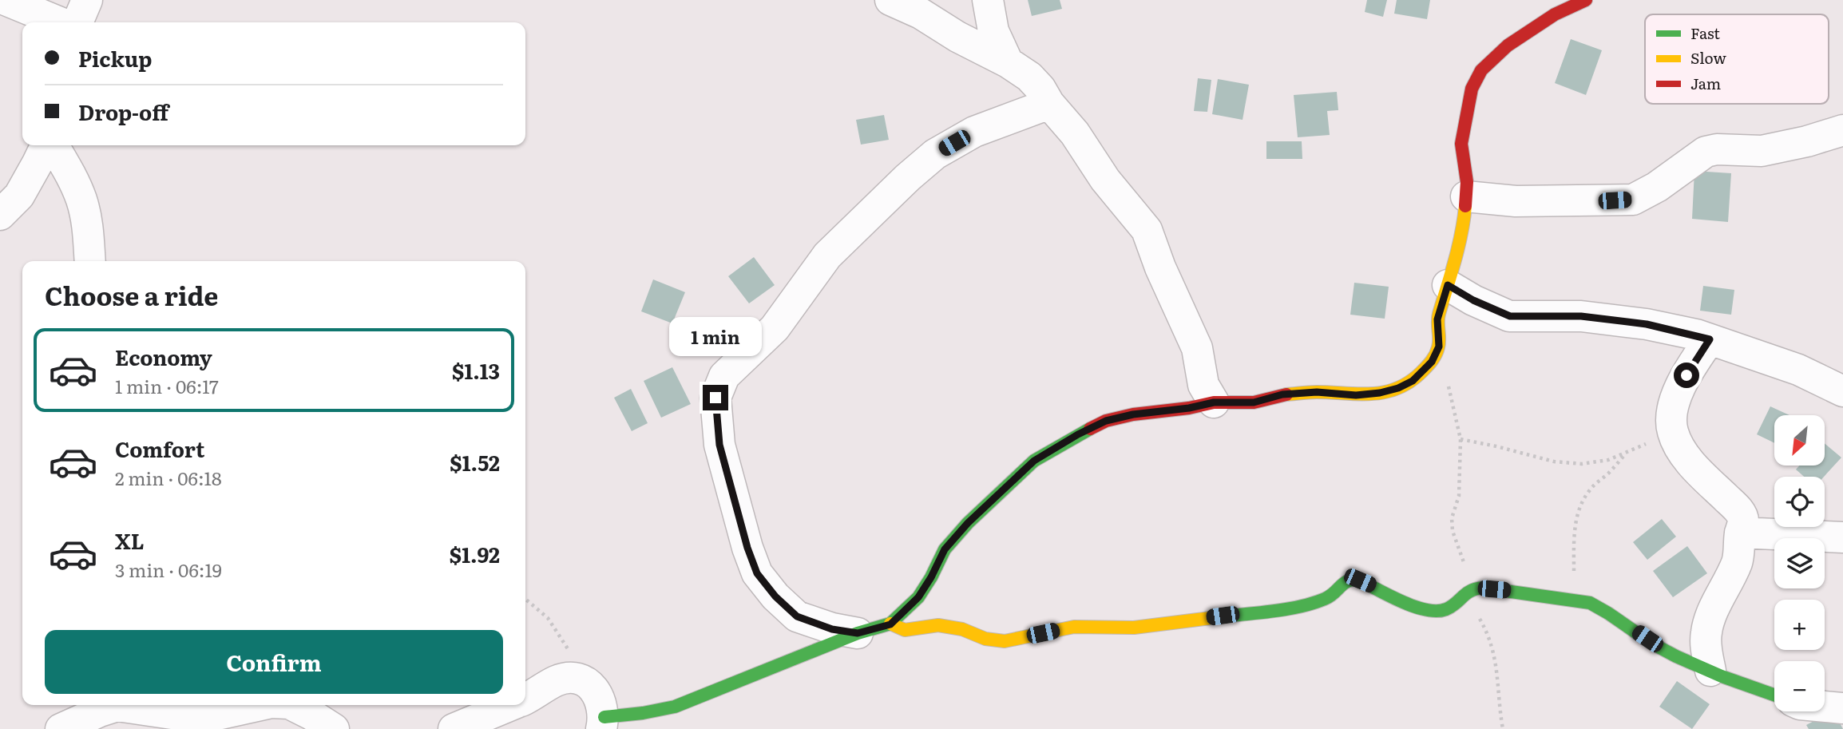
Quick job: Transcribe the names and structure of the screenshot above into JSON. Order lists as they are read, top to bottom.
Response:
{
  "legend": ["Fast", "Slow", "Jam"],
  "north": "bottom left",
  "page": {
    "banner": ["Pickup", "Drop-off"],
    "heading": "Choose a ride",
    "bubble": "1 min",
    "list": [
      {
        "name": "Economy",
        "note": "1 min · 06:17",
        "value": "$1.13"
      },
      {
        "name": "Comfort",
        "note": "2 min · 06:18",
        "value": "$1.52"
      },
      {
        "name": "XL",
        "note": "3 min · 06:19",
        "value": "$1.92"
      }
    ],
    "map_buttons": ["+", "−"],
    "buttons": "Confirm"
  }
}
